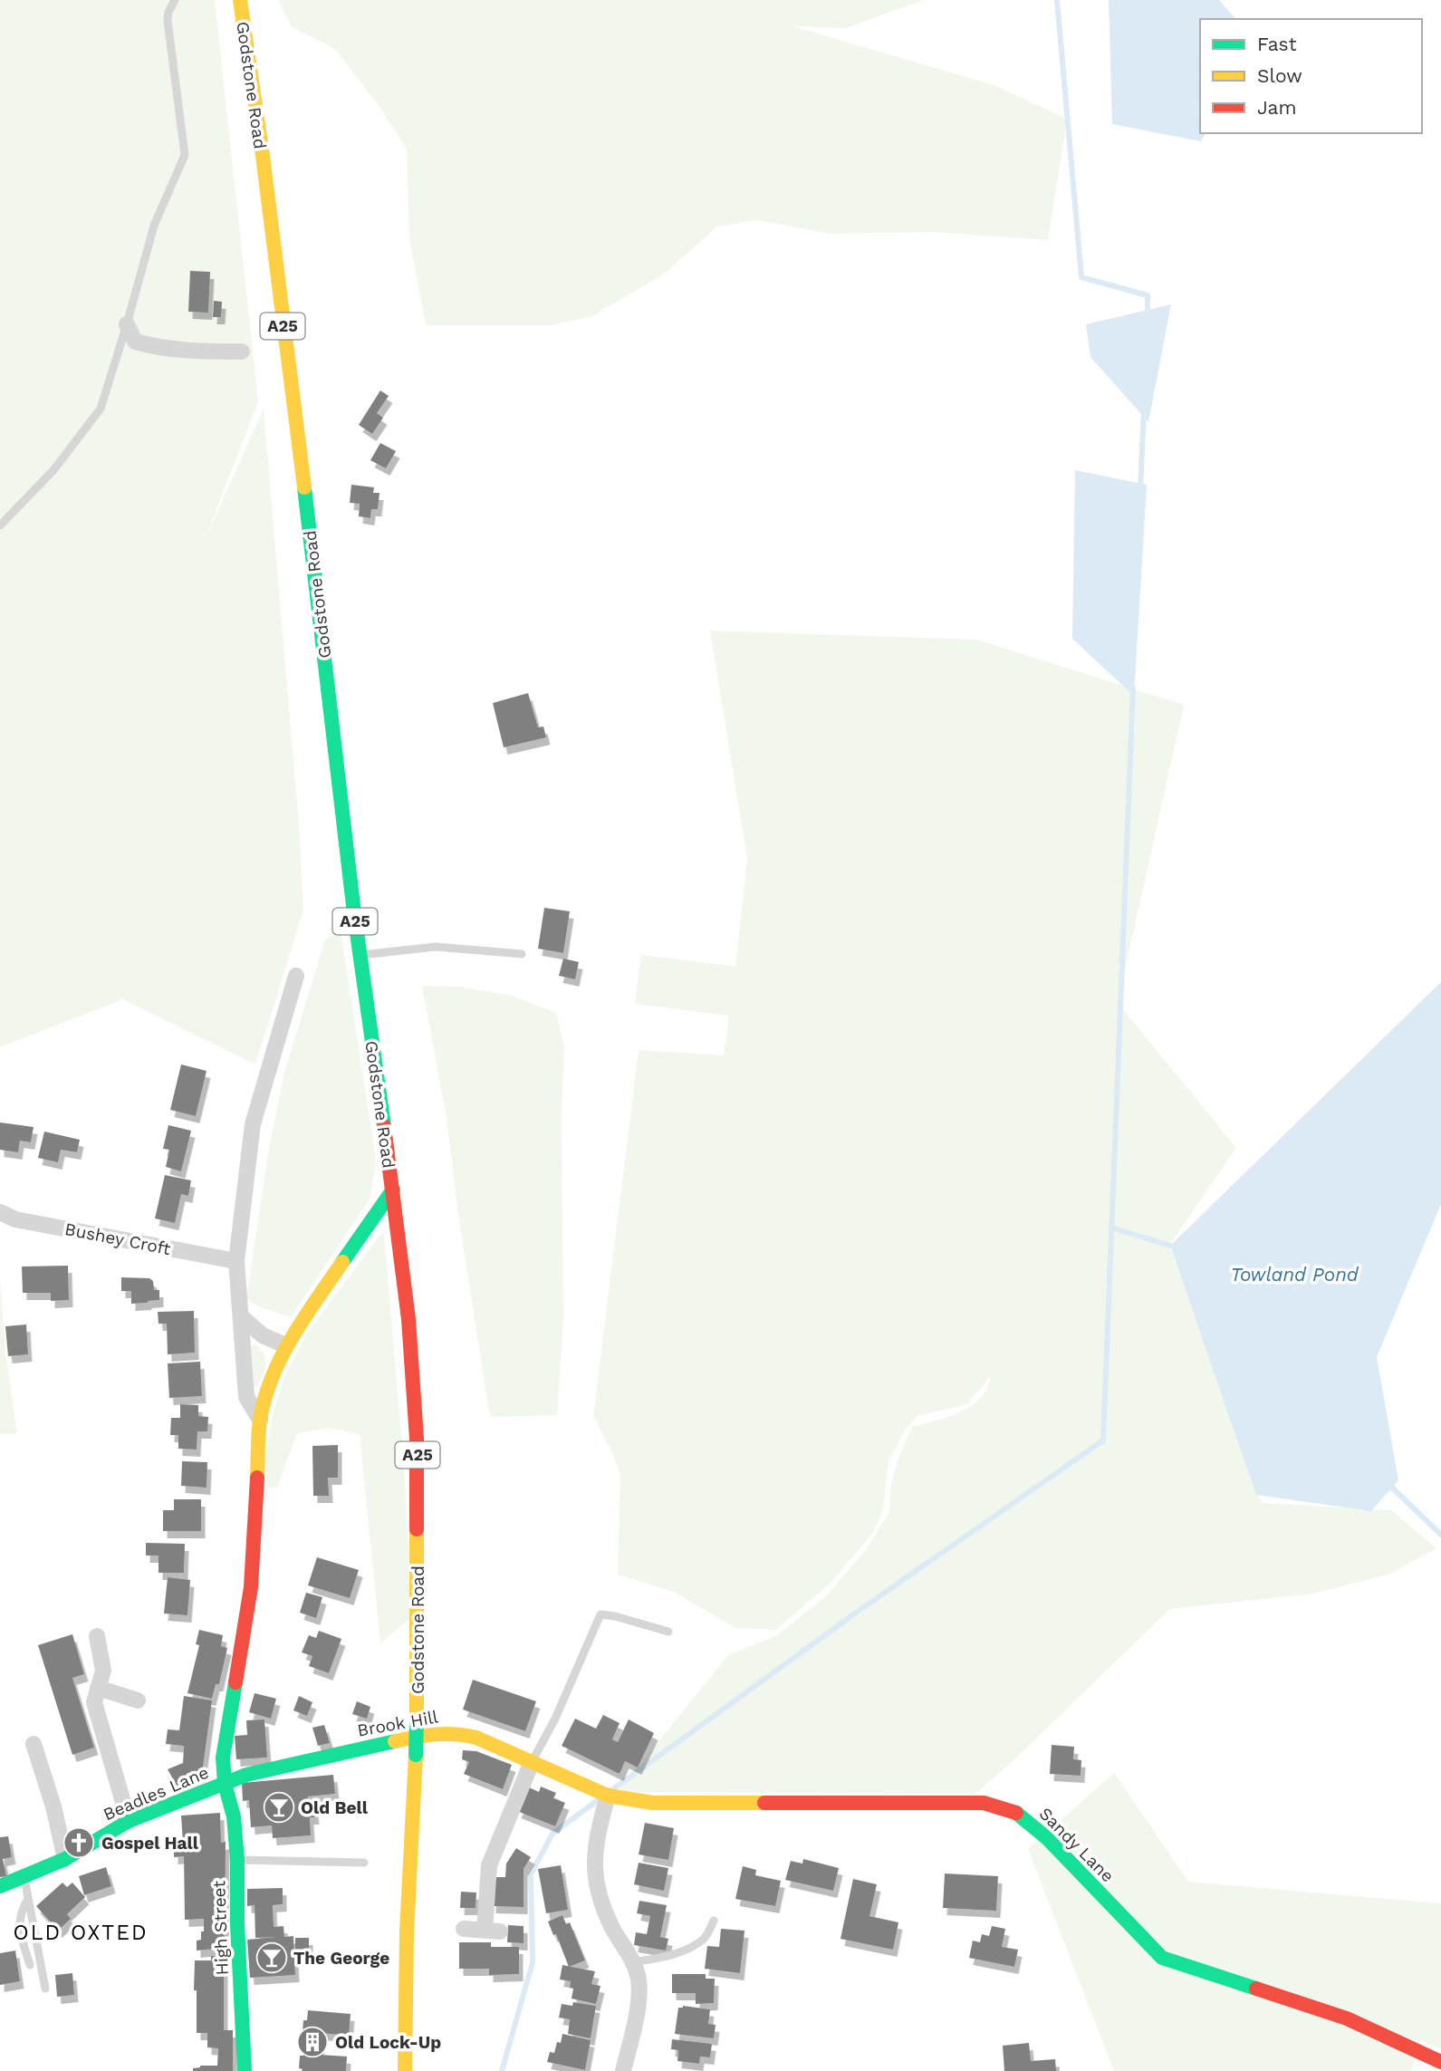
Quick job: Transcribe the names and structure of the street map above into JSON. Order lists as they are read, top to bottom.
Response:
{
  "streets": {
    "street": [
      "Godstone Road",
      "A25",
      "Bushey Croft",
      "Brook Hill",
      "Beadles Lane",
      "Sandy Lane",
      "High Street"
    ]
  },
  "crossings": [
    ["Godstone Road", "Bushey Croft"],
    ["Godstone Road", "Brook Hill"],
    ["Godstone Road", "Beadles Lane"],
    ["Godstone Road", "High Street"],
    ["Brook Hill", "Beadles Lane"],
    ["Brook Hill", "Sandy Lane"],
    ["Brook Hill", "High Street"],
    ["Beadles Lane", "High Street"]
  ],
  "districts": ["OLD OXTED"],
  "water": ["Towland Pond"],
  "places": {
    "bar": ["Old Bell", "The George"],
    "church": ["Gospel Hall"],
    "building": ["Old Lock-Up"]
  },
  "legend": ["Fast", "Slow", "Jam"]
}
